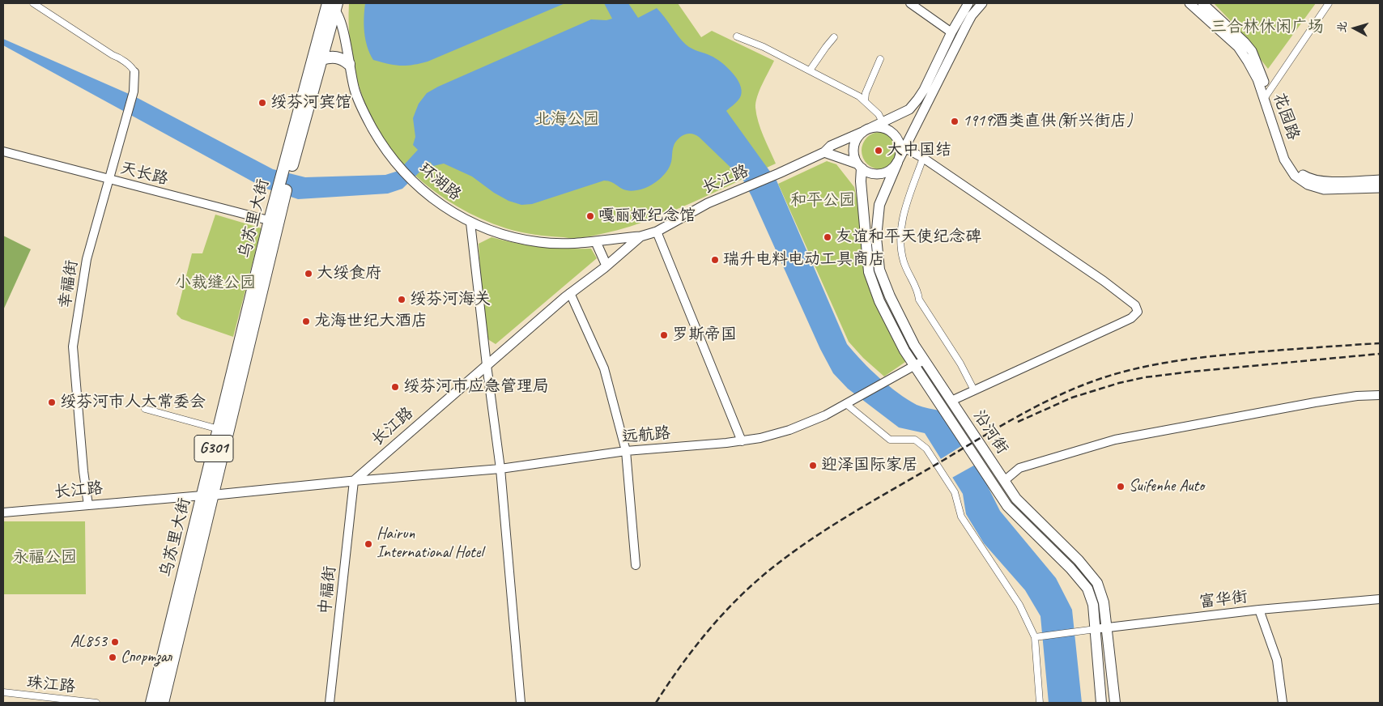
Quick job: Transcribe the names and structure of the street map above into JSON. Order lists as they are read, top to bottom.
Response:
{
  "streets": {
    "highway": ["乌苏里大街", "G301"],
    "main road": [
      "花园路",
      "长江路",
      "环湖路",
      "沿河街"
    ],
    "street": [
      "天长路",
      "幸福街",
      "远航路",
      "中福街",
      "富华街",
      "珠江路"
    ]
  },
  "crossings": [
    ["天长路", "乌苏里大街"],
    ["天长路", "幸福街"],
    ["长江路", "环湖路"],
    ["长江路", "乌苏里大街"],
    ["长江路", "幸福街"],
    ["长江路", "沿河街"],
    ["长江路", "远航路"],
    ["长江路", "中福街"],
    ["环湖路", "乌苏里大街"],
    ["沿河街", "远航路"],
    ["沿河街", "富华街"],
    ["远航路", "中福街"]
  ],
  "parks": [
    "三合林休闲广场",
    "北海公园",
    "和平公园",
    "小裁缝公园",
    "永福公园"
  ],
  "places": [
    "绥芬河宾馆",
    "1919酒类直供(新兴街店)",
    "大中国结",
    "嘎丽娅纪念馆",
    "友谊和平天使纪念碑",
    "瑞升电料电动工具商店",
    "大绥食府",
    "绥芬河海关",
    "龙海世纪大酒店",
    "罗斯帝国",
    "绥芬河市应急管理局",
    "绥芬河市人大常委会",
    "迎泽国际家居",
    "Suifenhe Auto",
    "Hairun International Hotel",
    "AL853",
    "Спортзал"
  ],
  "north": "left"
}
